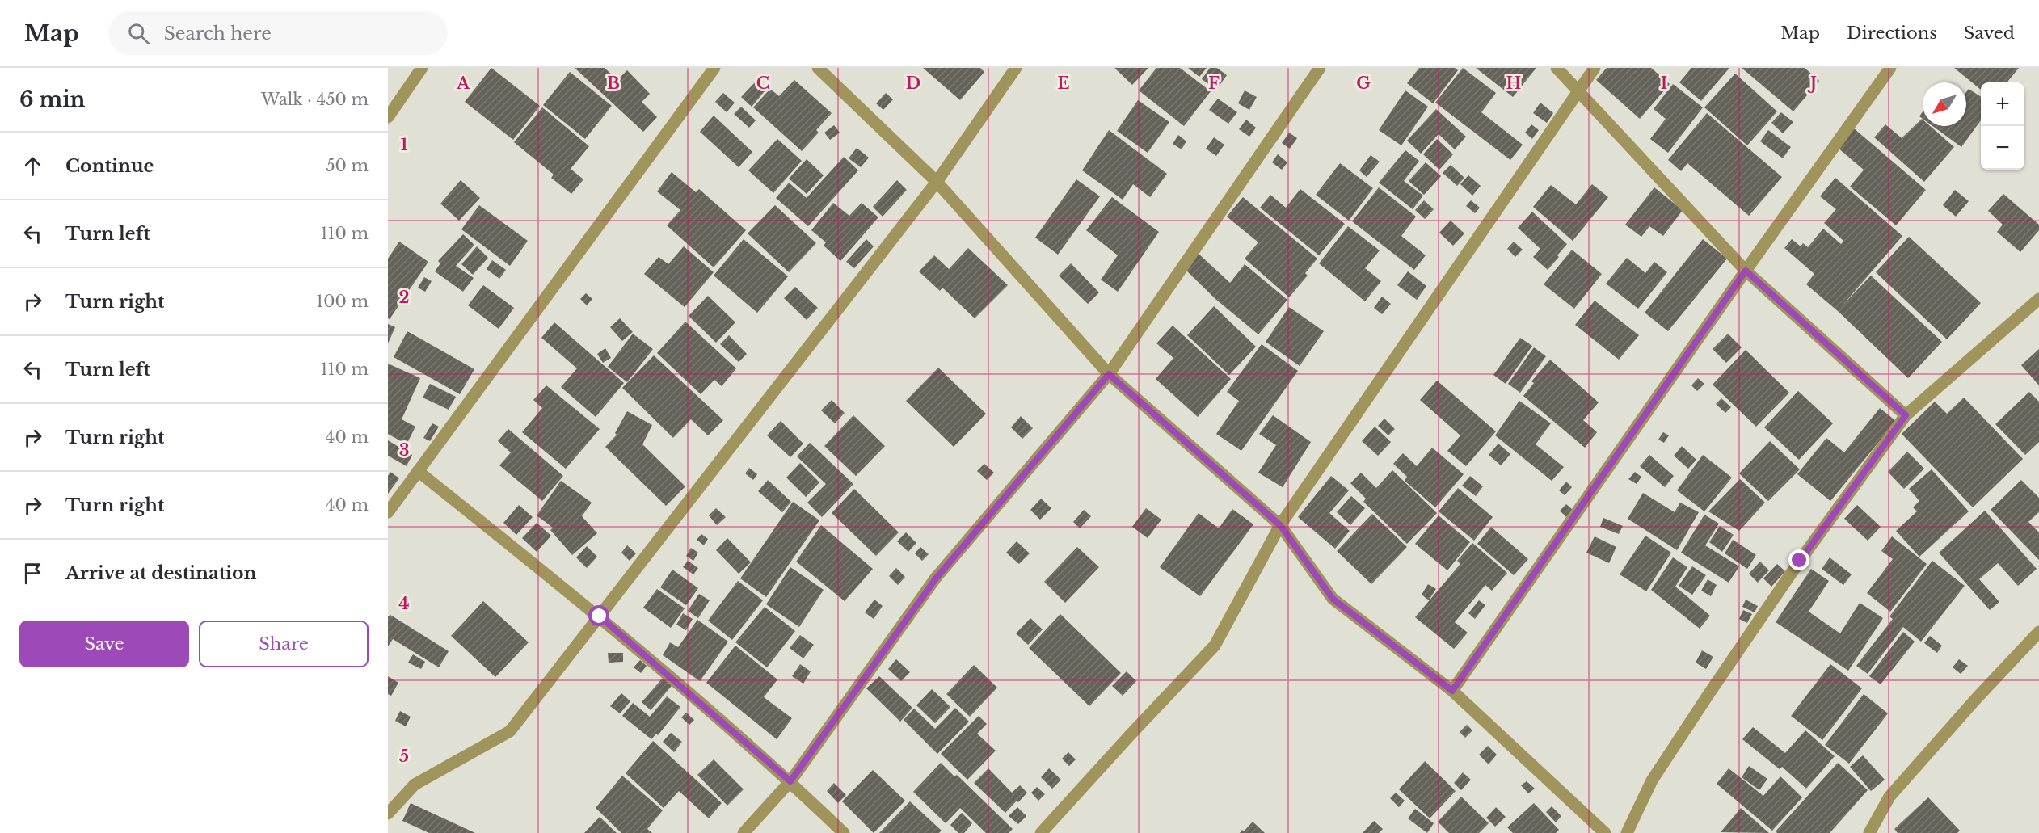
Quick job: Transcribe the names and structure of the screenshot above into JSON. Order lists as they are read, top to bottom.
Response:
{
  "north": "bottom left",
  "page": {
    "header": "Map",
    "search": "Search here",
    "nav": ["Map", "Directions", "Saved"],
    "heading": ["6 min", "Walk · 450 m"],
    "map_buttons": ["+", "−"],
    "list": [
      ["Continue", "50 m"],
      ["Turn left", "110 m"],
      ["Turn right", "100 m"],
      ["Turn left", "110 m"],
      ["Turn right", "40 m"],
      ["Turn right", "40 m"],
      "Arrive at destination"
    ],
    "buttons": ["Save", "Share"]
  },
  "grid": {
    "columns": [
      "A",
      "B",
      "C",
      "D",
      "E",
      "F",
      "G",
      "H",
      "I",
      "J"
    ],
    "rows": [
      "1",
      "2",
      "3",
      "4",
      "5"
    ]
  }
}
